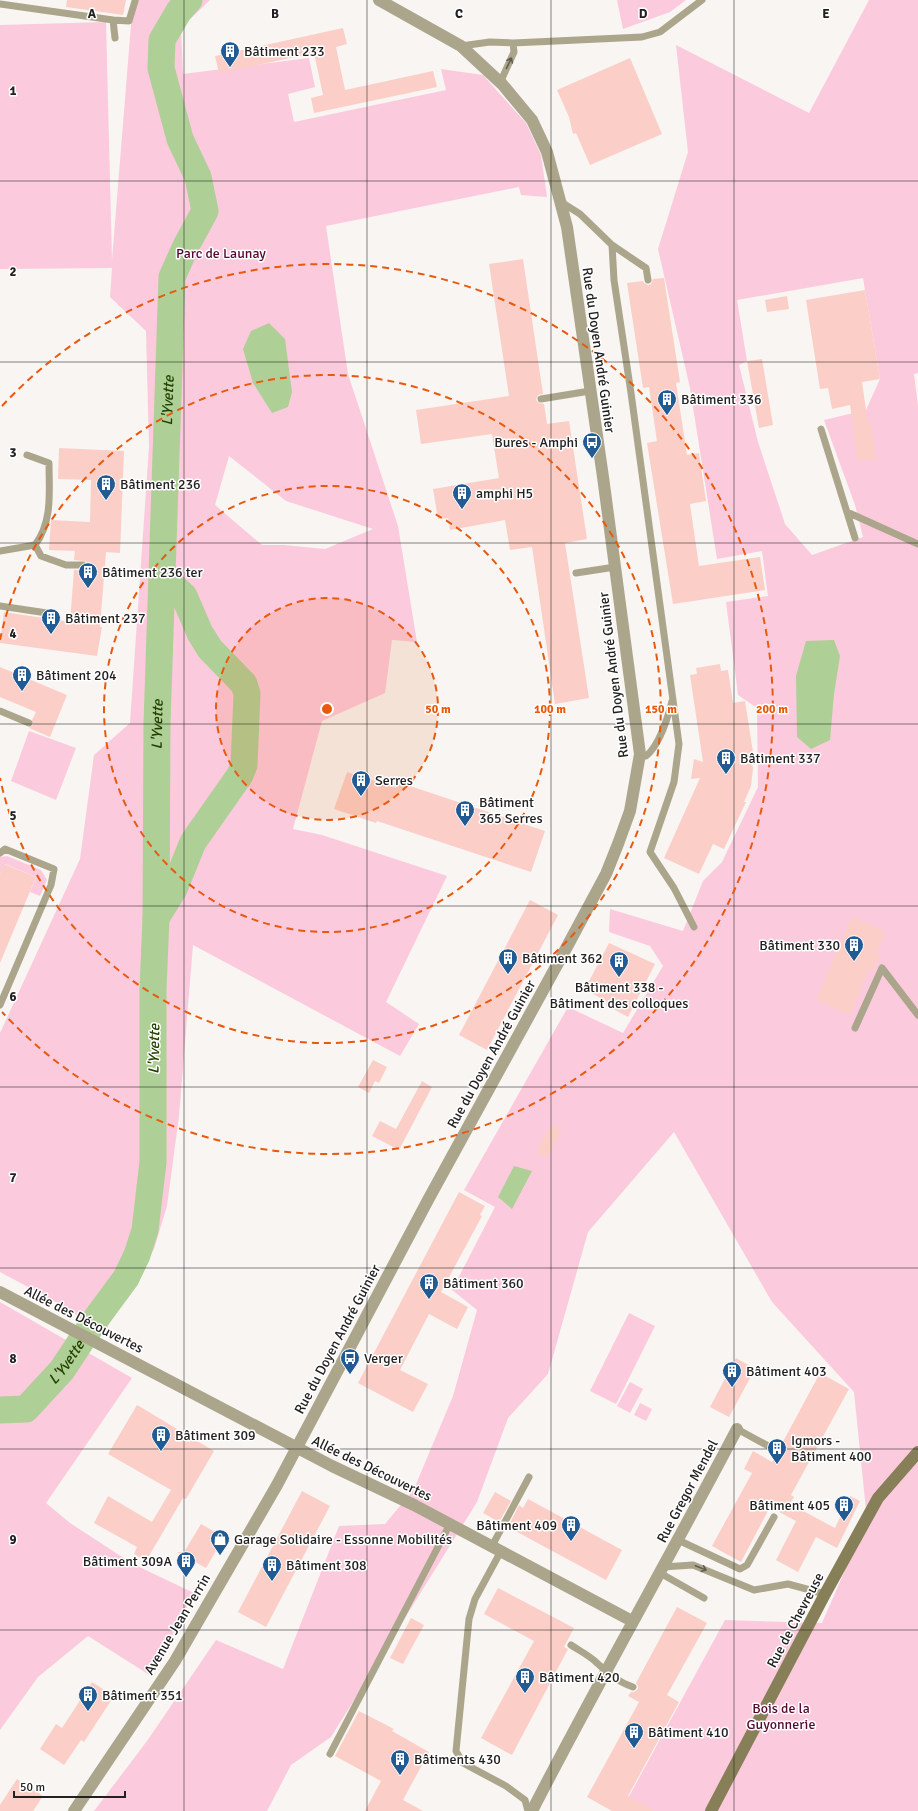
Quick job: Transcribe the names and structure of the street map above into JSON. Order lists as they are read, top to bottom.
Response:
{
  "streets": {
    "street": [
      "Rue du Doyen André Guinier",
      "Allée des Découvertes",
      "Rue Gregor Mendel",
      "Rue de Chevreuse",
      "Avenue Jean Perrin"
    ]
  },
  "crossings": [
    ["Rue du Doyen André Guinier", "Allée des Découvertes"],
    ["Rue du Doyen André Guinier", "Avenue Jean Perrin"],
    ["Allée des Découvertes", "Avenue Jean Perrin"]
  ],
  "water": ["L'Yvette"],
  "parks": ["Parc de Launay", "Bois de la Guyonnerie"],
  "places": {
    "building": [
      "Bâtiment 233",
      "Bâtiment 336",
      "Bâtiment 236",
      "amphi H5",
      "Bâtiment 236 ter",
      "Bâtiment 237",
      "Bâtiment 204",
      "Bâtiment 337",
      "Serres",
      "Bâtiment 365 Serres",
      "Bâtiment 330",
      "Bâtiment 362",
      "Bâtiment 338 - Bâtiment des colloques",
      "Bâtiment 360",
      "Bâtiment 403",
      "Bâtiment 309",
      "Igmors - Bâtiment 400",
      "Bâtiment 405",
      "Bâtiment 409",
      "Bâtiment 309A",
      "Bâtiment 308",
      "Bâtiment 420",
      "Bâtiment 351",
      "Bâtiment 410",
      "Bâtiments 430"
    ],
    "bus stop": ["Bures - Amphi", "Verger"],
    "shop": ["Garage Solidaire - Essonne Mobilités"]
  },
  "scale_bar": "50 m",
  "grid": {
    "columns": [
      "A",
      "B",
      "C",
      "D",
      "E"
    ],
    "rows": [
      "1",
      "2",
      "3",
      "4",
      "5",
      "6",
      "7",
      "8",
      "9"
    ]
  },
  "rings": [
    "50 m",
    "100 m",
    "150 m",
    "200 m"
  ]
}
